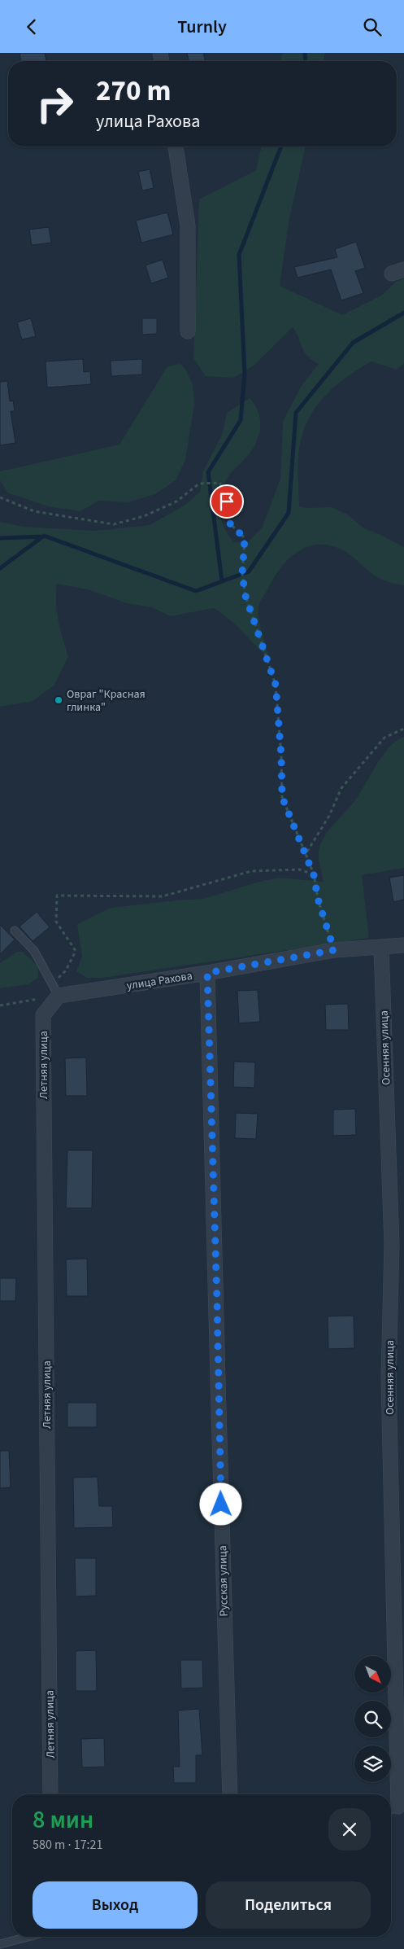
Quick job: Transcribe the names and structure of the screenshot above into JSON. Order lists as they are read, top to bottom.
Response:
{
  "streets": {
    "street": [
      "улица Рахова",
      "Осенняя улица",
      "Летняя улица",
      "Русская улица"
    ]
  },
  "crossings": [
    ["улица Рахова", "Осенняя улица"],
    ["улица Рахова", "Летняя улица"],
    ["улица Рахова", "Русская улица"]
  ],
  "places": ["Овраг \"Красная глинка\""],
  "north": "bottom right",
  "page": {
    "header": "Turnly",
    "turn": ["270 m", "улица Рахова"],
    "heading": ["8 мин", "580 m · 17:21"],
    "buttons": ["Выход", "Поделиться"]
  }
}
